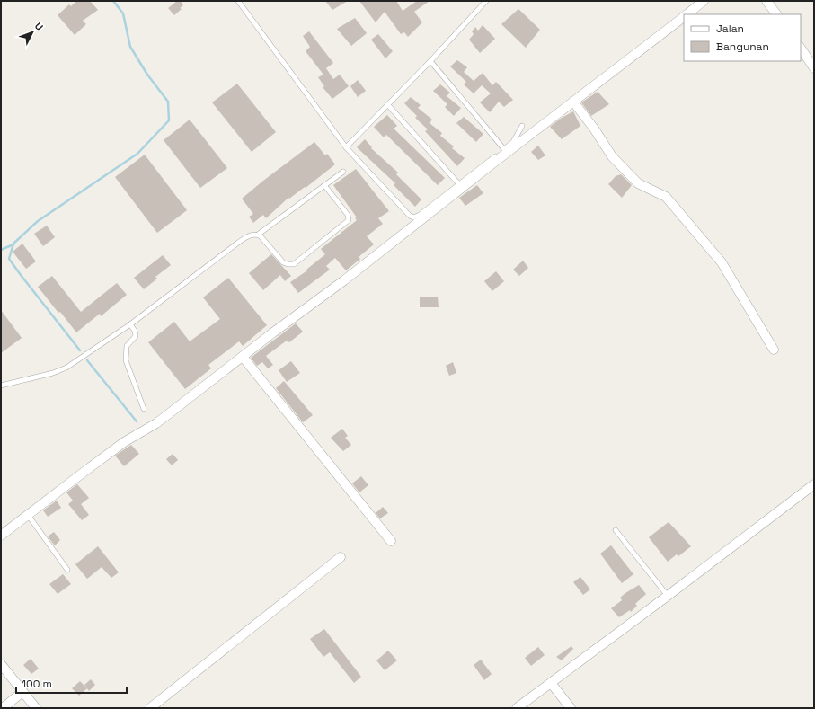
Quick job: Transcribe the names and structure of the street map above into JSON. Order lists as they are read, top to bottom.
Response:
{
  "legend": ["Jalan", "Bangunan"],
  "scale_bar": "100 m",
  "north": "top right"
}
